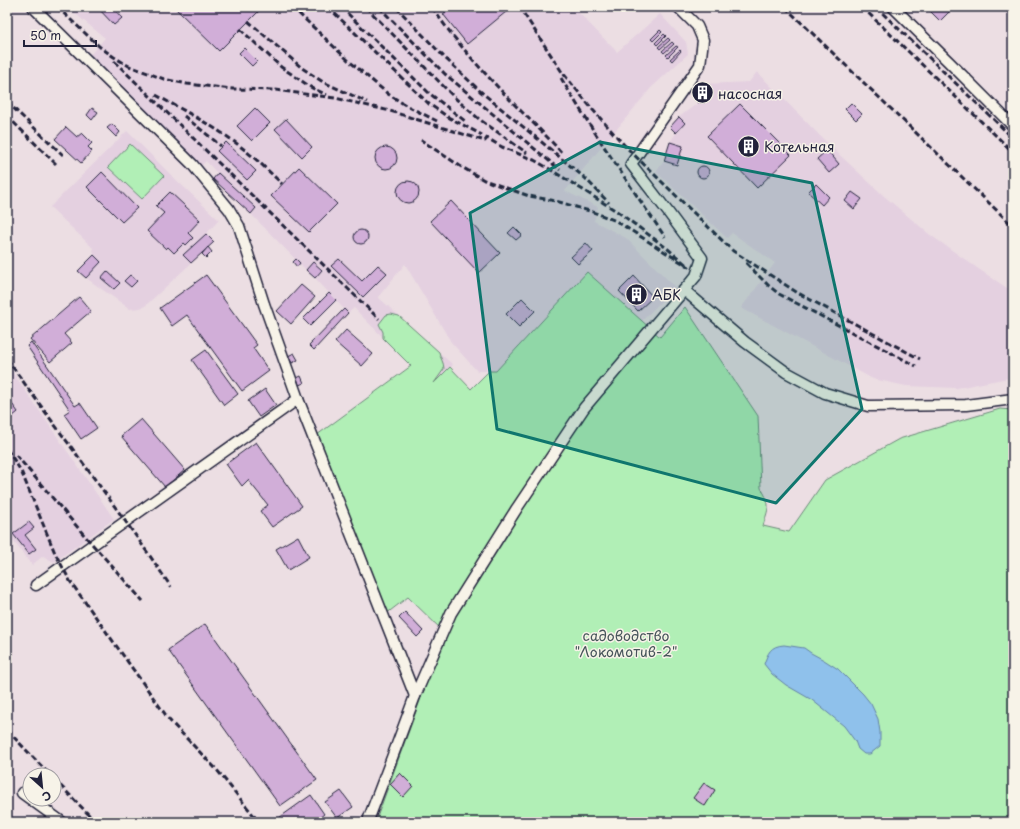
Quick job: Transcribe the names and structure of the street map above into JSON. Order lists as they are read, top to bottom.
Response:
{
  "parks": ["садоводство \"Локомотив-2\""],
  "places": {
    "building": ["насосная", "Котельная", "АБК"]
  },
  "scale_bar": "50 m",
  "north": "bottom right"
}
